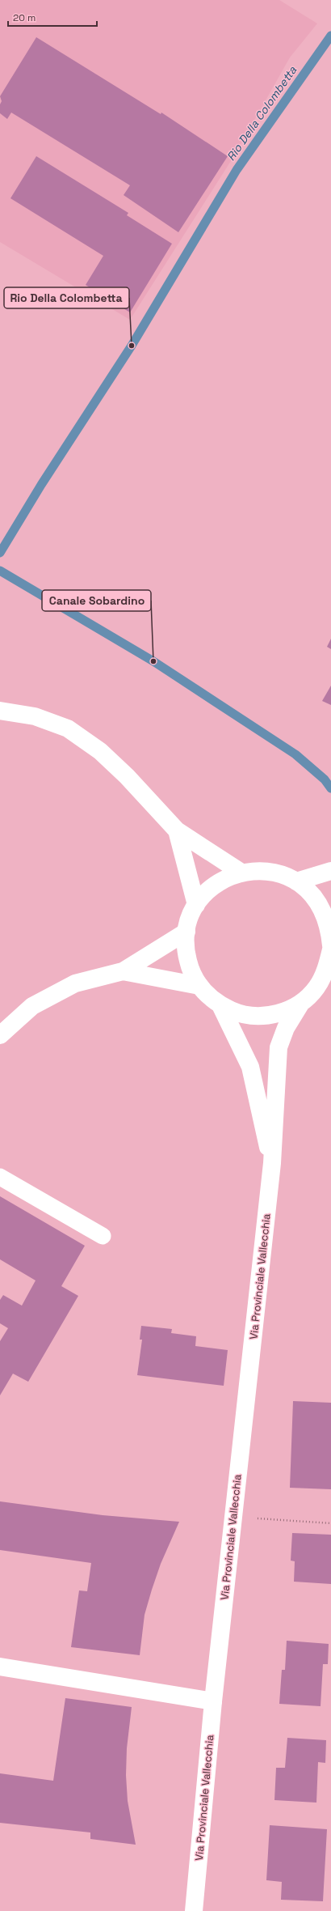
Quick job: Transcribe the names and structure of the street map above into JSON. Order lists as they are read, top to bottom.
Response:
{
  "streets": {
    "main road": ["Via Provinciale Vallecchia"]
  },
  "water": ["Rio Della Colombetta"],
  "places": ["Rio Della Colombetta", "Canale Sobardino"],
  "scale_bar": "20 m"
}
